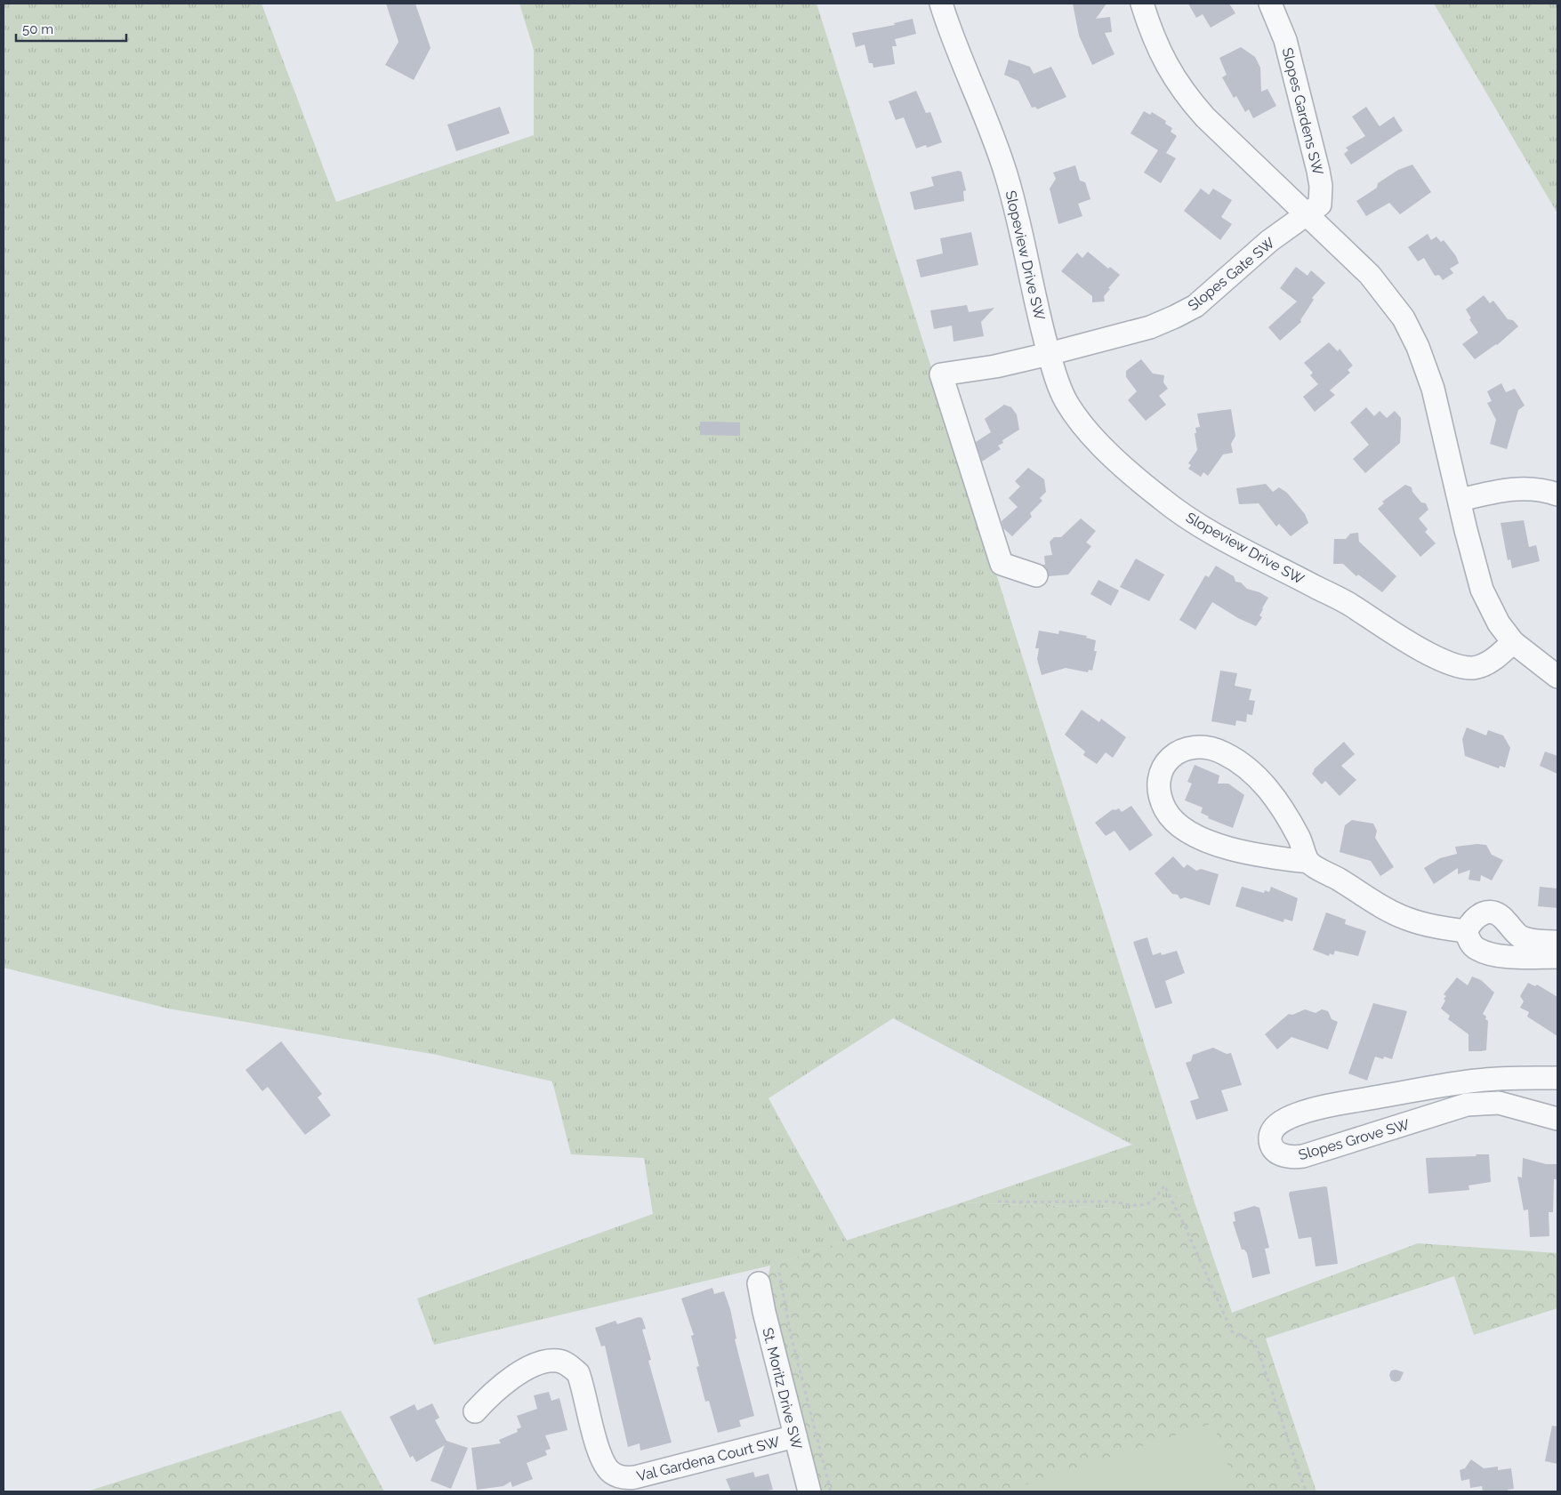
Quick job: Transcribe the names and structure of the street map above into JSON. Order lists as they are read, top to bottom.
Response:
{
  "streets": {
    "street": [
      "Slopes Gardens SW",
      "Slopeview Drive SW",
      "Slopes Gate SW",
      "Slopes Grove SW",
      "St. Moritz Drive SW",
      "Val Gardena Court SW"
    ]
  },
  "crossings": [
    ["Slopes Gardens SW", "Slopes Gate SW"],
    ["Slopeview Drive SW", "Slopes Gate SW"],
    ["St. Moritz Drive SW", "Val Gardena Court SW"]
  ],
  "scale_bar": "50 m"
}
